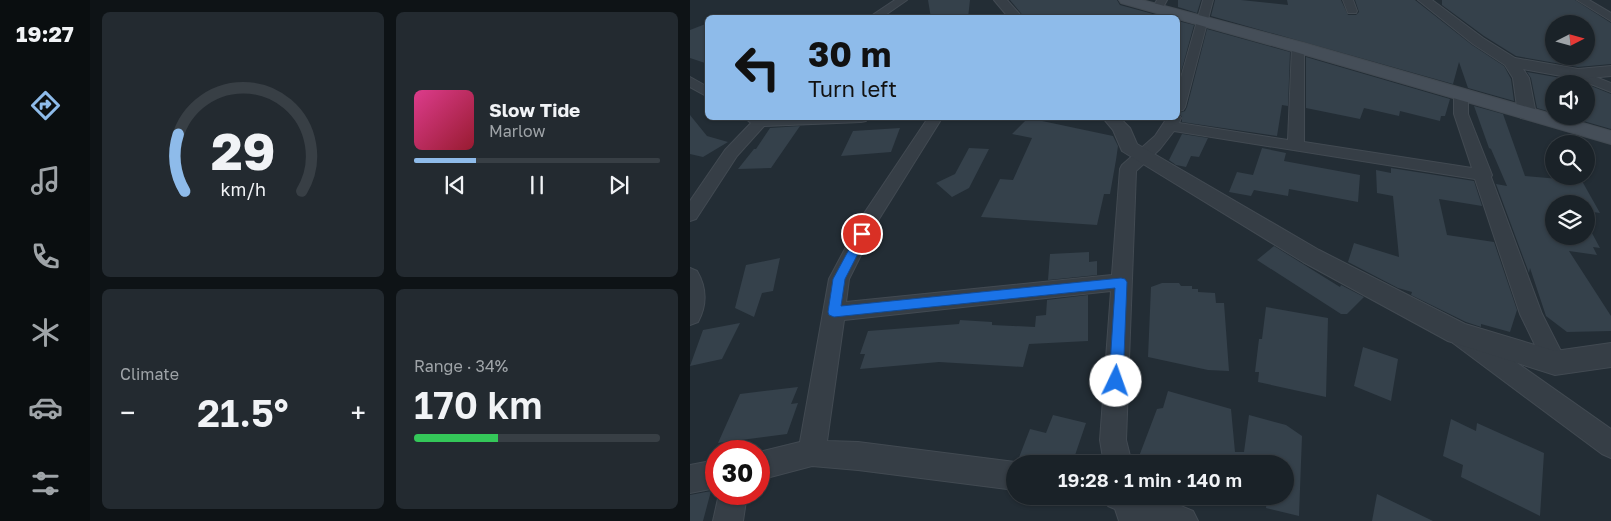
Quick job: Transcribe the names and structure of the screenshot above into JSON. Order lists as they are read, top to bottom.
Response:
{
  "north": "right",
  "page": {
    "tabs": "19:27",
    "turn": ["30 m", "Turn left"],
    "song": ["Slow Tide", "Marlow"],
    "tile": [
      "Climate",
      ["Range · 34%", "170 km"]
    ],
    "heat": ["−", "21.5°", "+"],
    "limit": "30",
    "trip": "19:28 · 1 min · 140 m",
    "gauge": ["29", "km/h"]
  }
}
